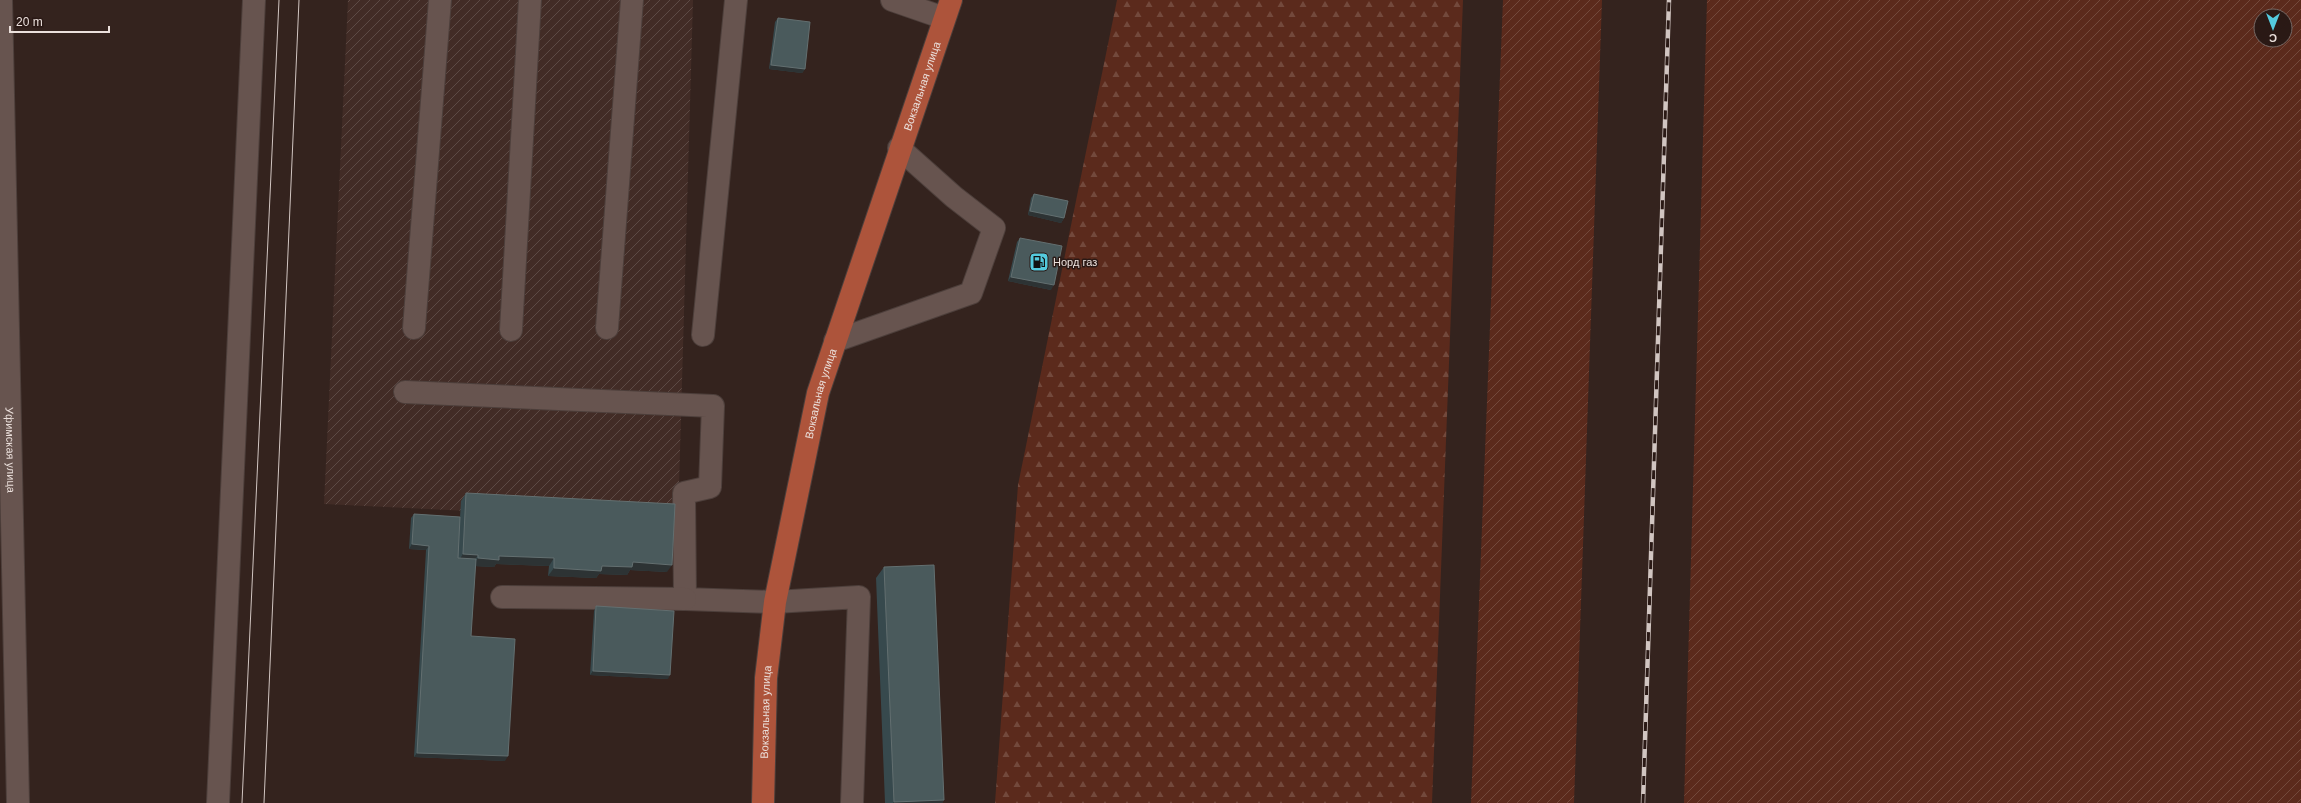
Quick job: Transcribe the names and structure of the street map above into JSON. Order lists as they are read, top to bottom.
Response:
{
  "streets": {
    "main road": ["Вокзальная улица"],
    "street": ["Уфимская улица"]
  },
  "places": {
    "fuel station": ["Норд газ"]
  },
  "scale_bar": "20 m",
  "north": "bottom"
}
